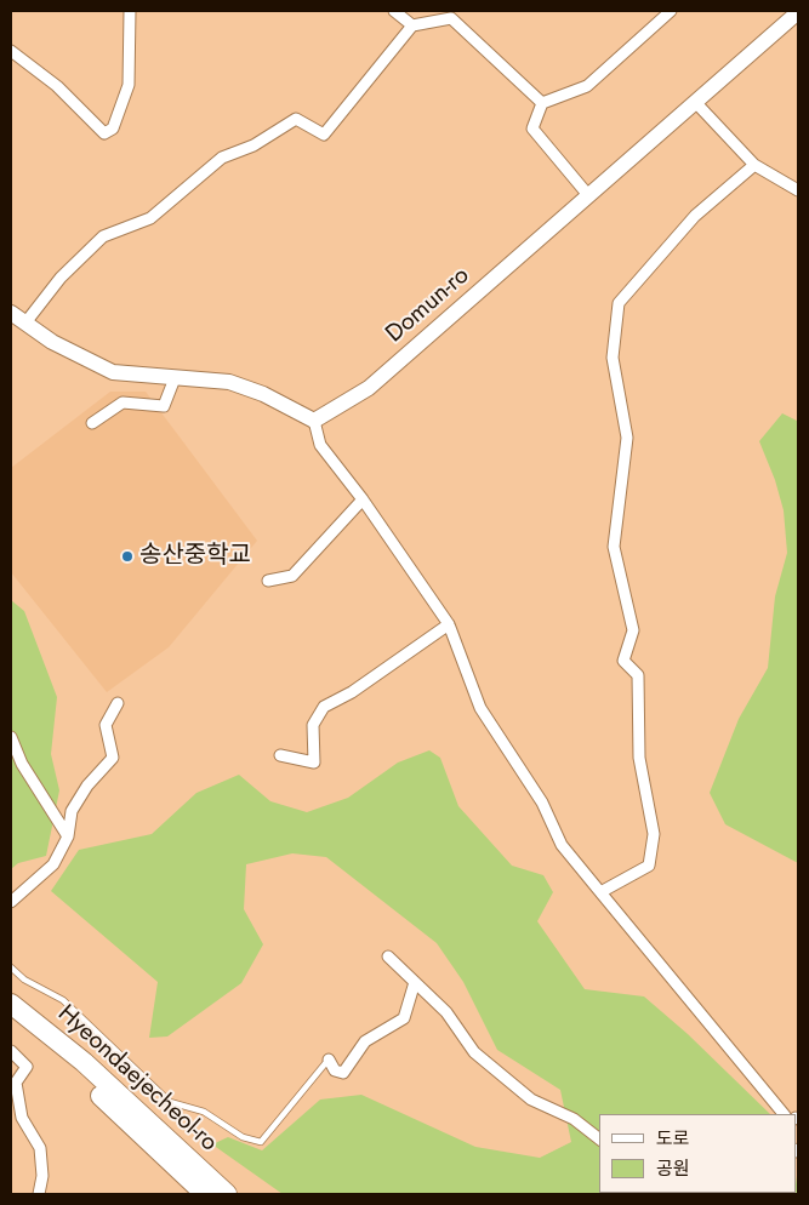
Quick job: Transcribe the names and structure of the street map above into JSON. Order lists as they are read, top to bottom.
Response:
{
  "streets": {
    "highway": ["Hyeondaejecheol-ro"],
    "street": ["Domun-ro"]
  },
  "places": ["송산중학교"],
  "legend": ["도로", "공원"]
}
